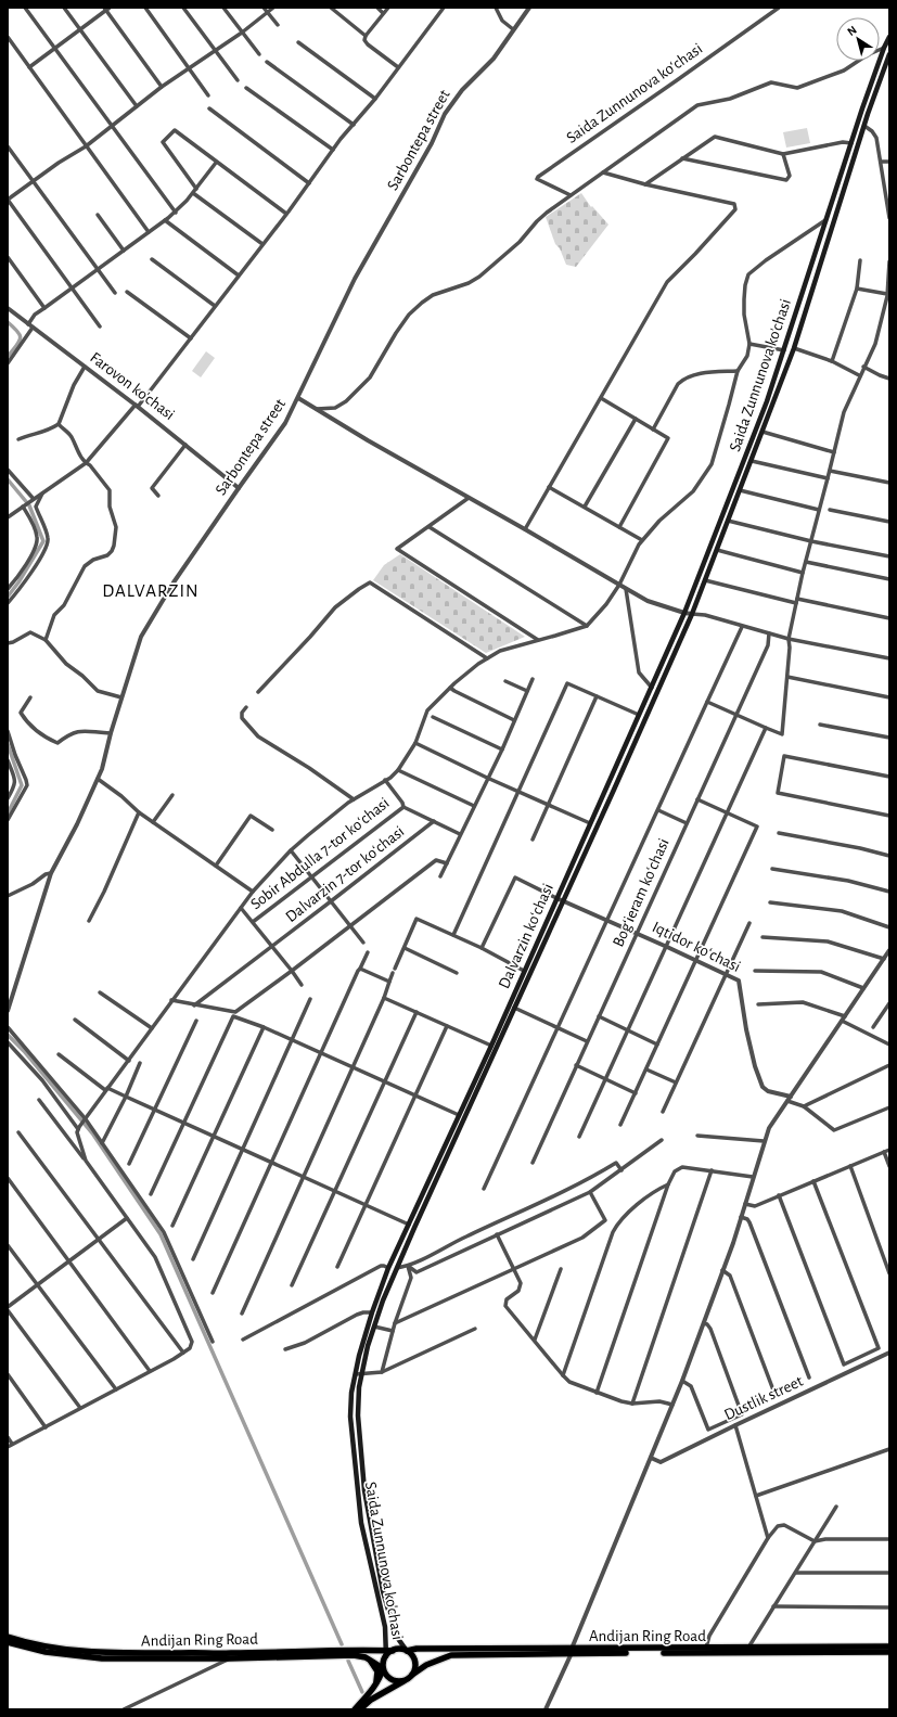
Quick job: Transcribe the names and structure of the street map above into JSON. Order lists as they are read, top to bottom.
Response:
{
  "streets": {
    "highway": ["Andijan Ring Road"],
    "main road": ["Saida Zunnunova ko'chasi", "Dalvarzin koʻchasi"],
    "street": [
      "Saida Zunnunova koʻchasi",
      "Sarbontepa street",
      "Farovon ko'chasi",
      "Sobir Abdulla 7-tor koʻchasi",
      "Dalvarzin 7-tor koʻchasi",
      "Bogʻieram koʻchasi",
      "Iqtidor koʻchasi",
      "Dustlik street"
    ]
  },
  "crossings": [
    ["Sarbontepa street", "Farovon ko'chasi"],
    ["Saida Zunnunova ko'chasi", "Dalvarzin koʻchasi"],
    ["Saida Zunnunova ko'chasi", "Andijan Ring Road"],
    ["Bogʻieram koʻchasi", "Iqtidor koʻchasi"],
    ["Dalvarzin koʻchasi", "Iqtidor koʻchasi"]
  ],
  "districts": ["DALVARZIN"],
  "north": "top left"
}
